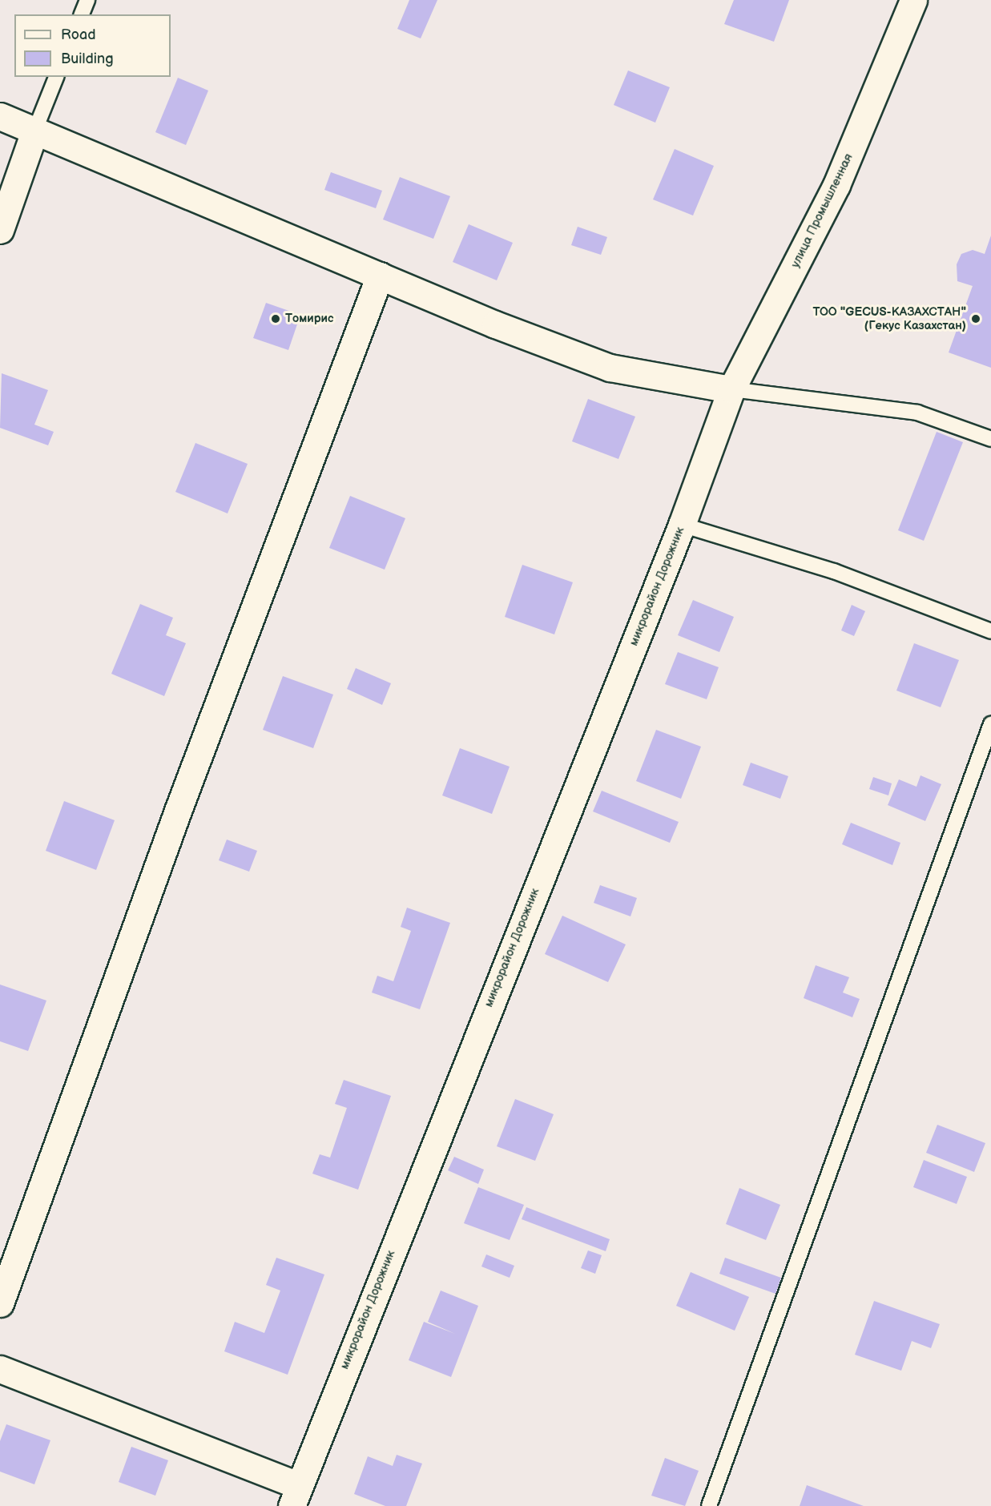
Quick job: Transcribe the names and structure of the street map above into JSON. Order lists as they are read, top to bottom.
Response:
{
  "streets": {
    "street": ["улица Промышленная", "микрорайон Дорожник"]
  },
  "crossings": [
    ["улица Промышленная", "микрорайон Дорожник"]
  ],
  "places": ["Томирис", "ТОО \"GECUS-КАЗАХСТАН\" (Гекус Казахстан)"],
  "legend": ["Road", "Building"]
}
